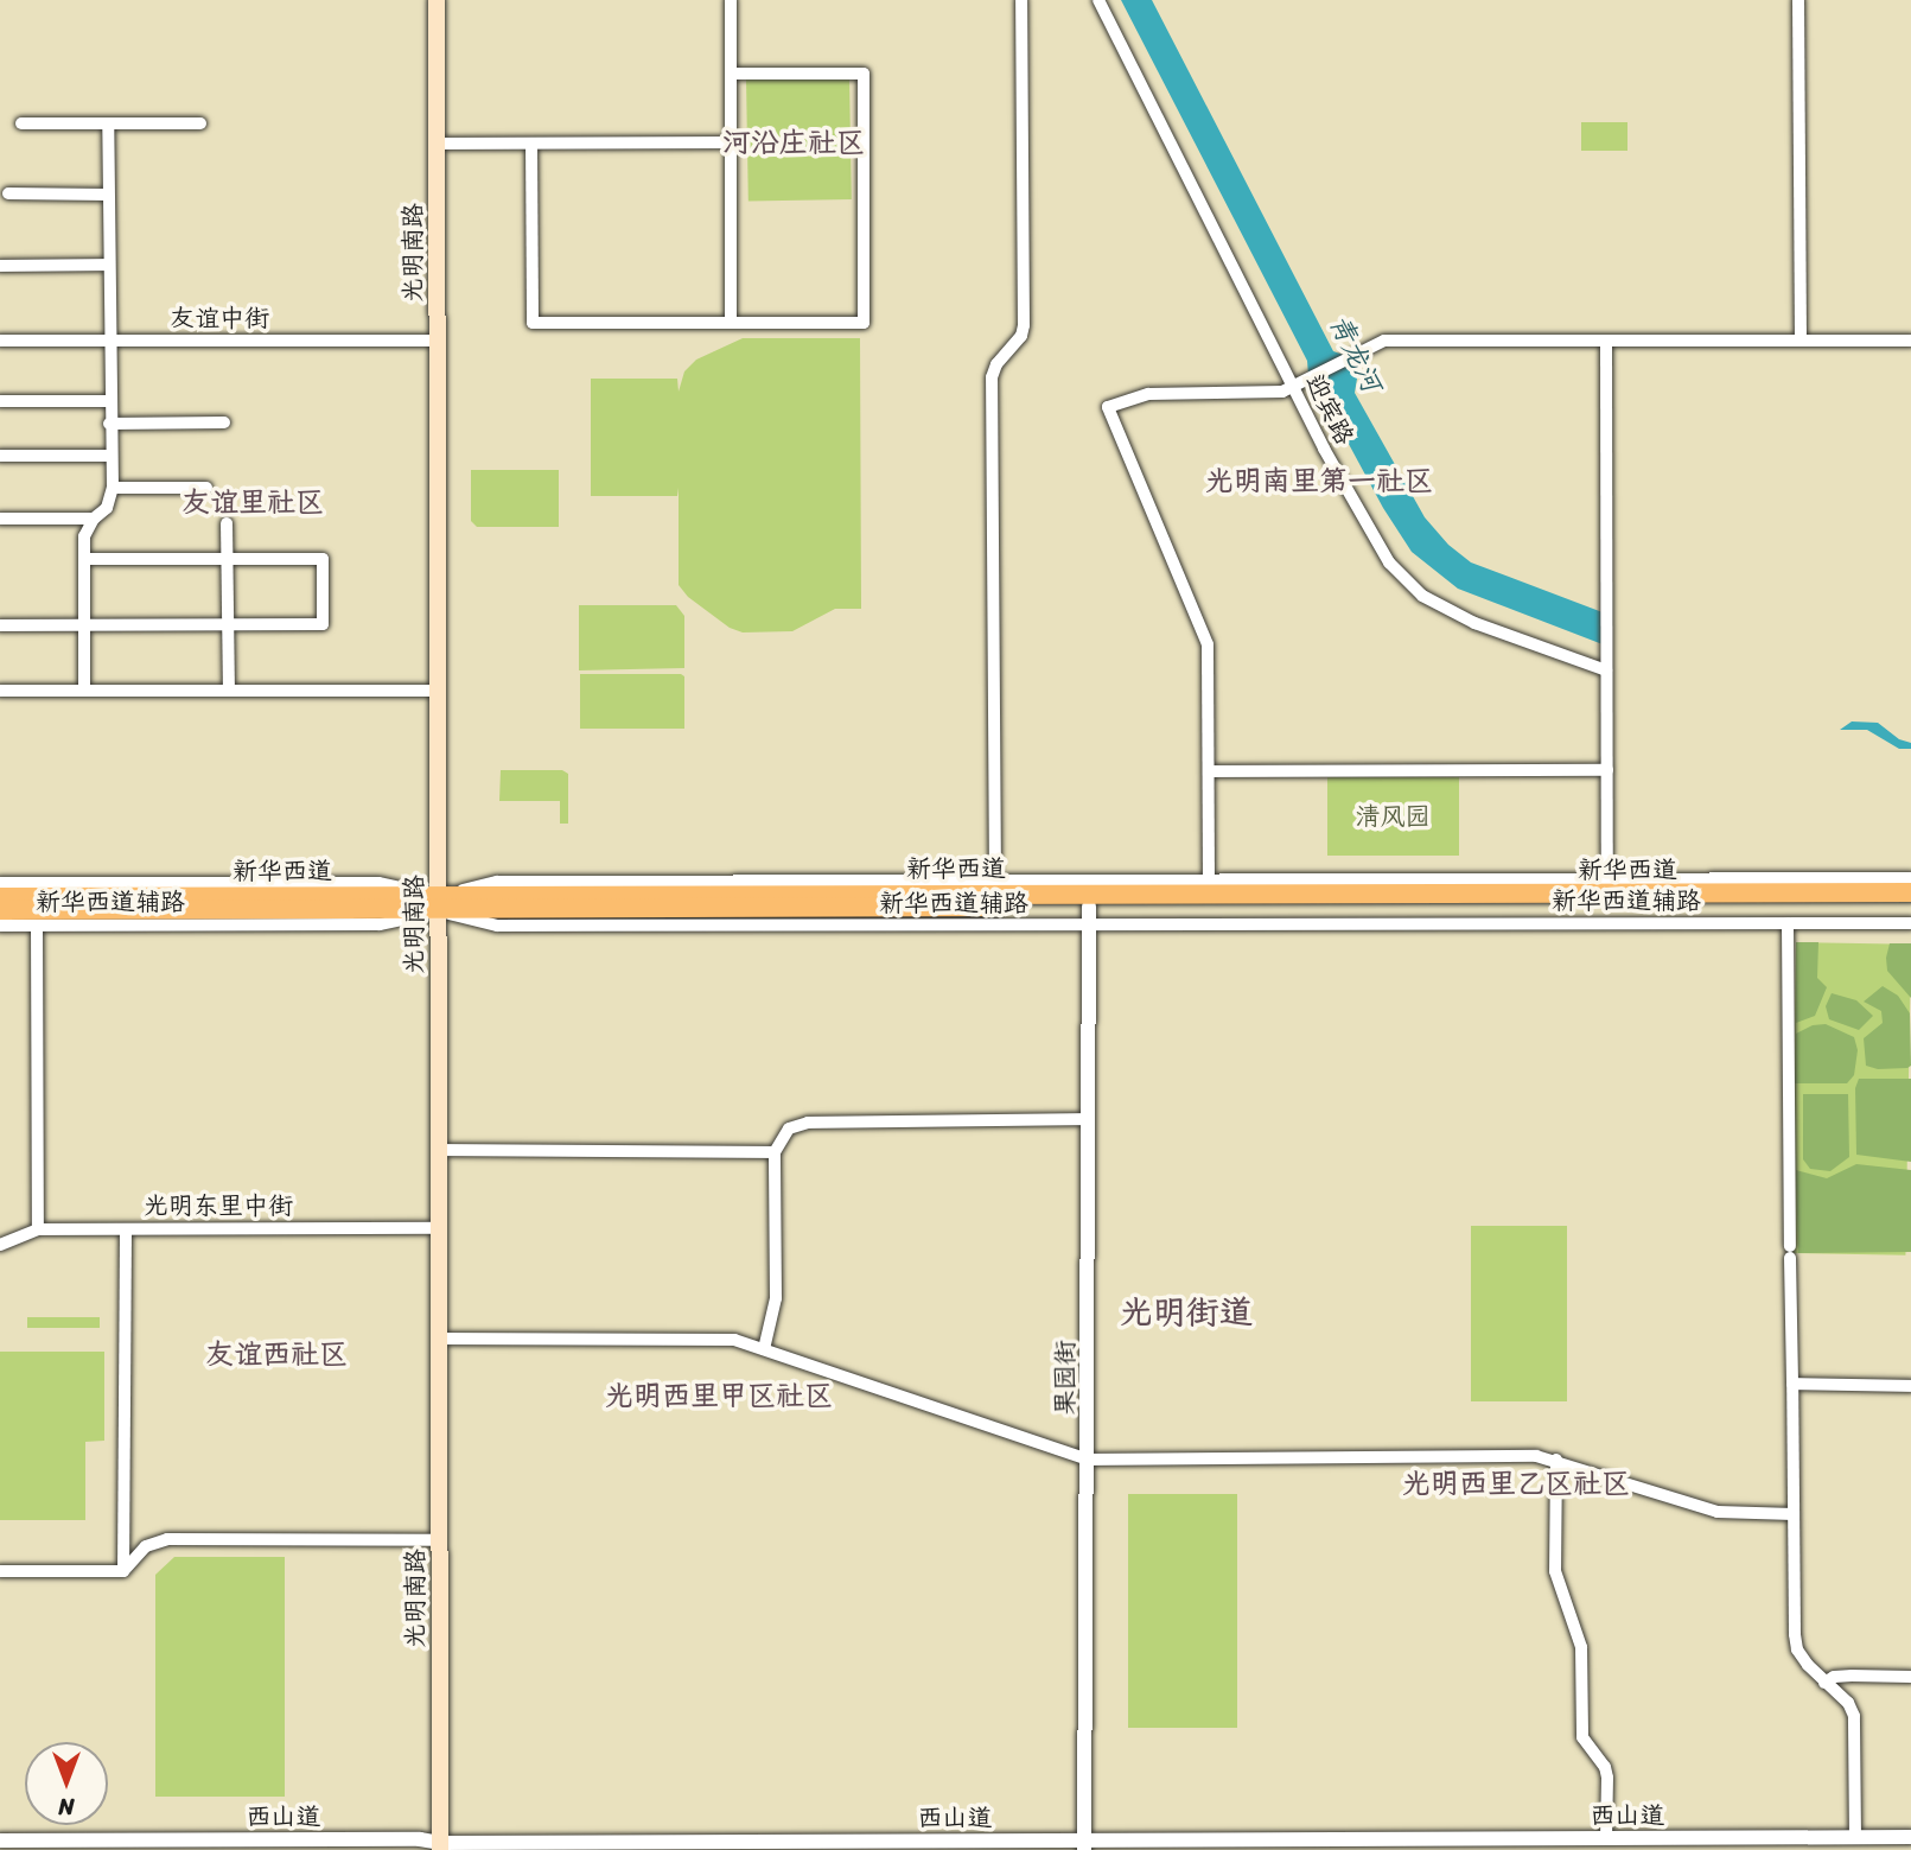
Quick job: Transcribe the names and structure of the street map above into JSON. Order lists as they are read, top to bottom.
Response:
{
  "streets": {
    "main road": ["光明南路", "新华西道"],
    "street": [
      "友谊中街",
      "迎宾路",
      "新华西道辅路",
      "光明东里中街",
      "果园街",
      "西山道"
    ]
  },
  "crossings": [
    ["光明南路", "友谊中街"],
    ["光明南路", "新华西道"],
    ["光明南路", "新华西道辅路"],
    ["光明南路", "光明东里中街"],
    ["光明南路", "西山道"],
    ["新华西道", "新华西道辅路"],
    ["新华西道", "果园街"],
    ["新华西道辅路", "果园街"],
    ["果园街", "西山道"]
  ],
  "districts": [
    "河沿庄社区",
    "光明南里第一社区",
    "友谊里社区",
    "光明街道",
    "友谊西社区",
    "光明西里甲区社区",
    "光明西里乙区社区"
  ],
  "water": ["青龙河"],
  "parks": ["清风园"],
  "north": "bottom"
}
